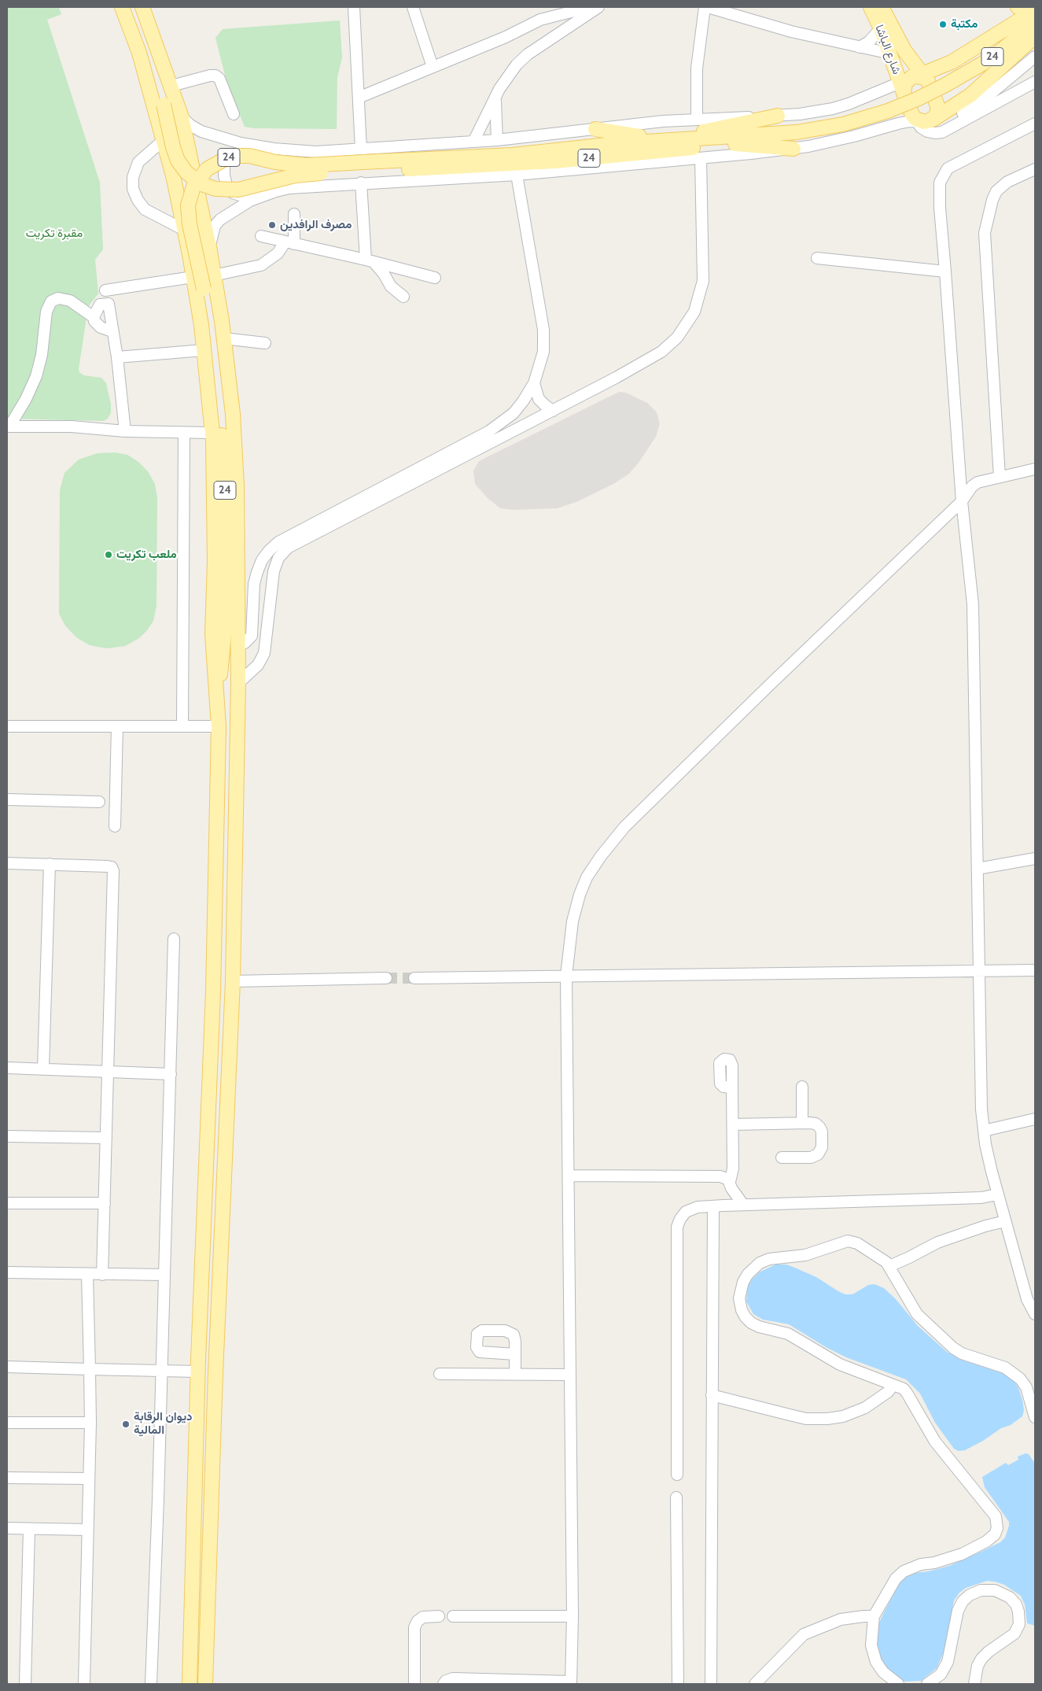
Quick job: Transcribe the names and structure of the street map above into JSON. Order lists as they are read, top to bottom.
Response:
{
  "streets": {
    "main road": ["شارع الباشا", "24"]
  },
  "parks": ["مقبرة تكريت"],
  "places": [
    "مكتبة",
    "مصرف الرافدين",
    "ملعب تكريت",
    "ديوان الرقابة المالية"
  ]
}
